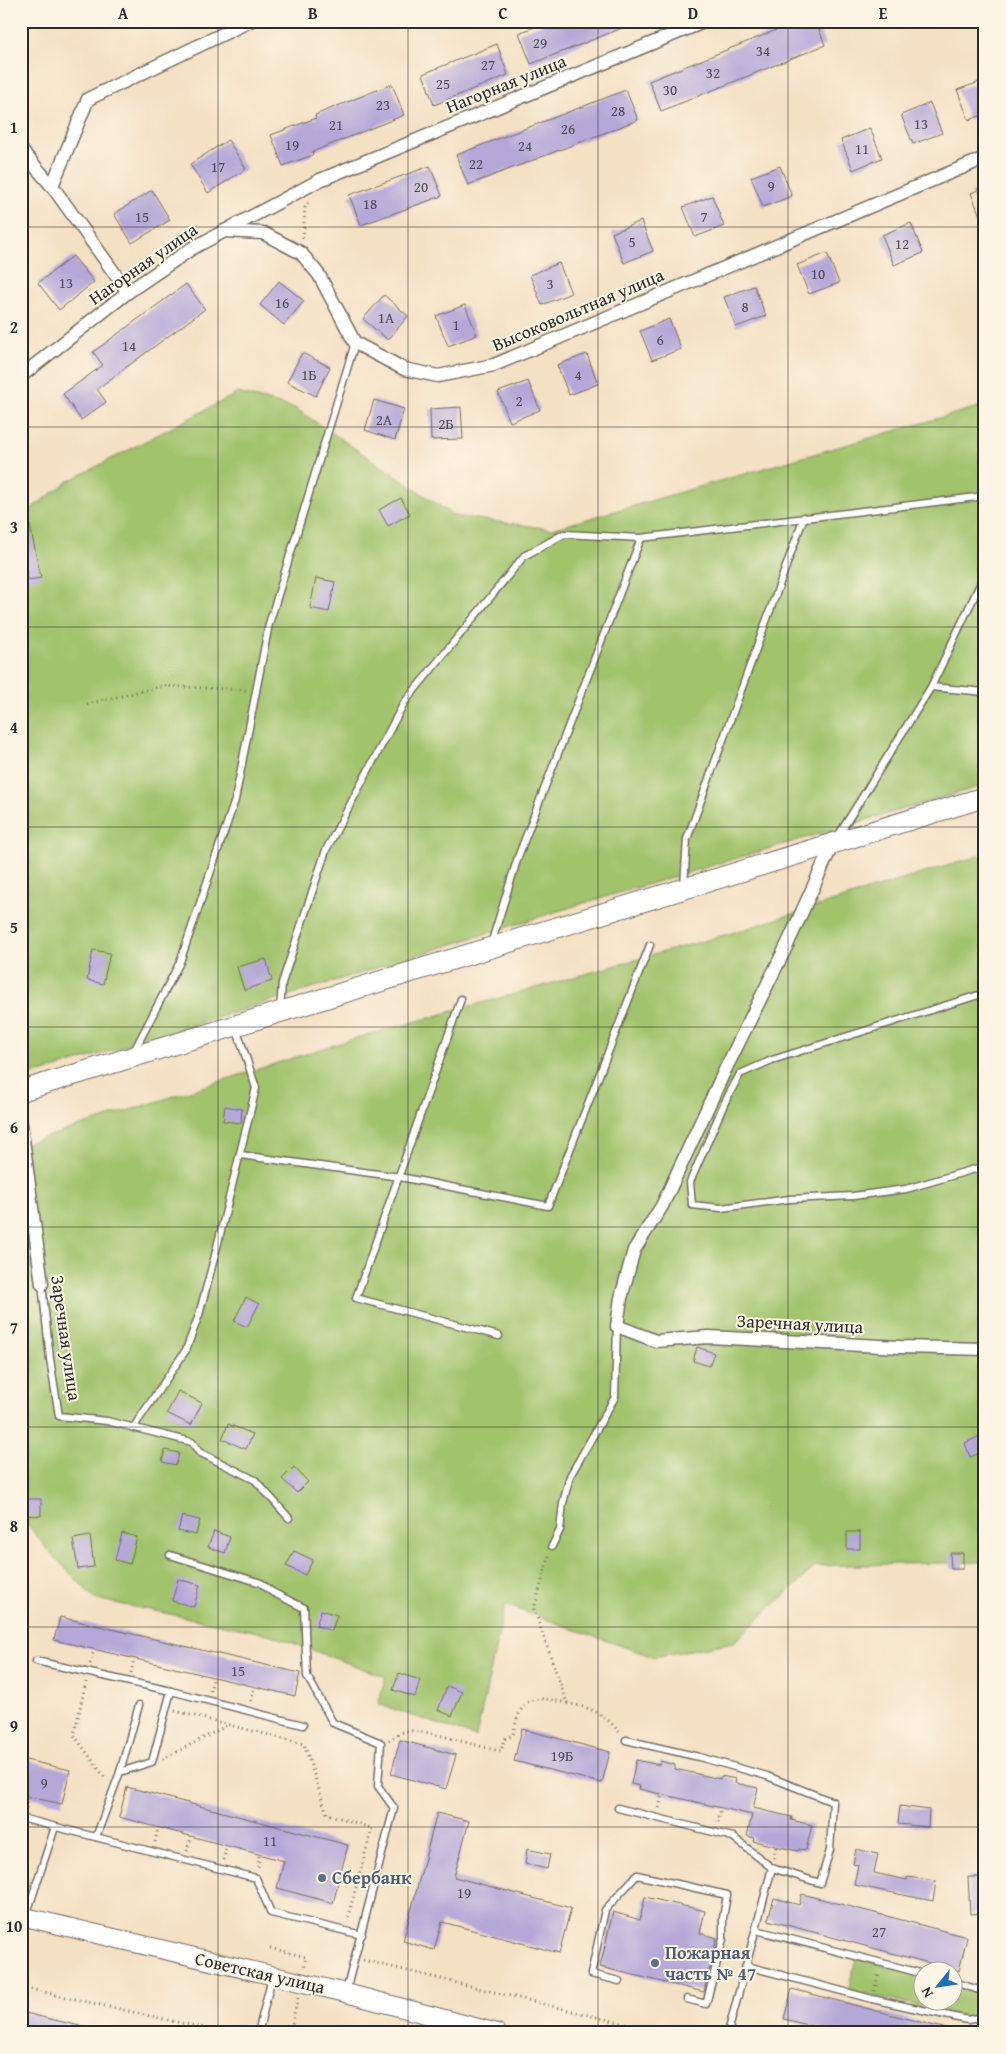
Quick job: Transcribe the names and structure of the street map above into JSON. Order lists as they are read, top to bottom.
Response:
{
  "streets": {
    "main road": ["Советская улица"],
    "street": ["Нагорная улица", "Высоковольтная улица", "Заречная улица"]
  },
  "places": ["Сбербанк", "Пожарная часть № 47"],
  "house_numbers": [
    "29",
    "34",
    "27",
    "32",
    "25",
    "30",
    "23",
    "28",
    "13",
    "21",
    "26",
    "19",
    "24",
    "11",
    "22",
    "17",
    "9",
    "20",
    "18",
    "15",
    "7",
    "5",
    "12",
    "10",
    "13",
    "3",
    "16",
    "8",
    "1А",
    "1",
    "6",
    "14",
    "1Б",
    "4",
    "2",
    "2А",
    "2Б",
    "15",
    "19Б",
    "9",
    "11",
    "19",
    "27"
  ],
  "north": "bottom left",
  "grid": {
    "columns": [
      "A",
      "B",
      "C",
      "D",
      "E"
    ],
    "rows": [
      "1",
      "2",
      "3",
      "4",
      "5",
      "6",
      "7",
      "8",
      "9",
      "10"
    ]
  }
}
